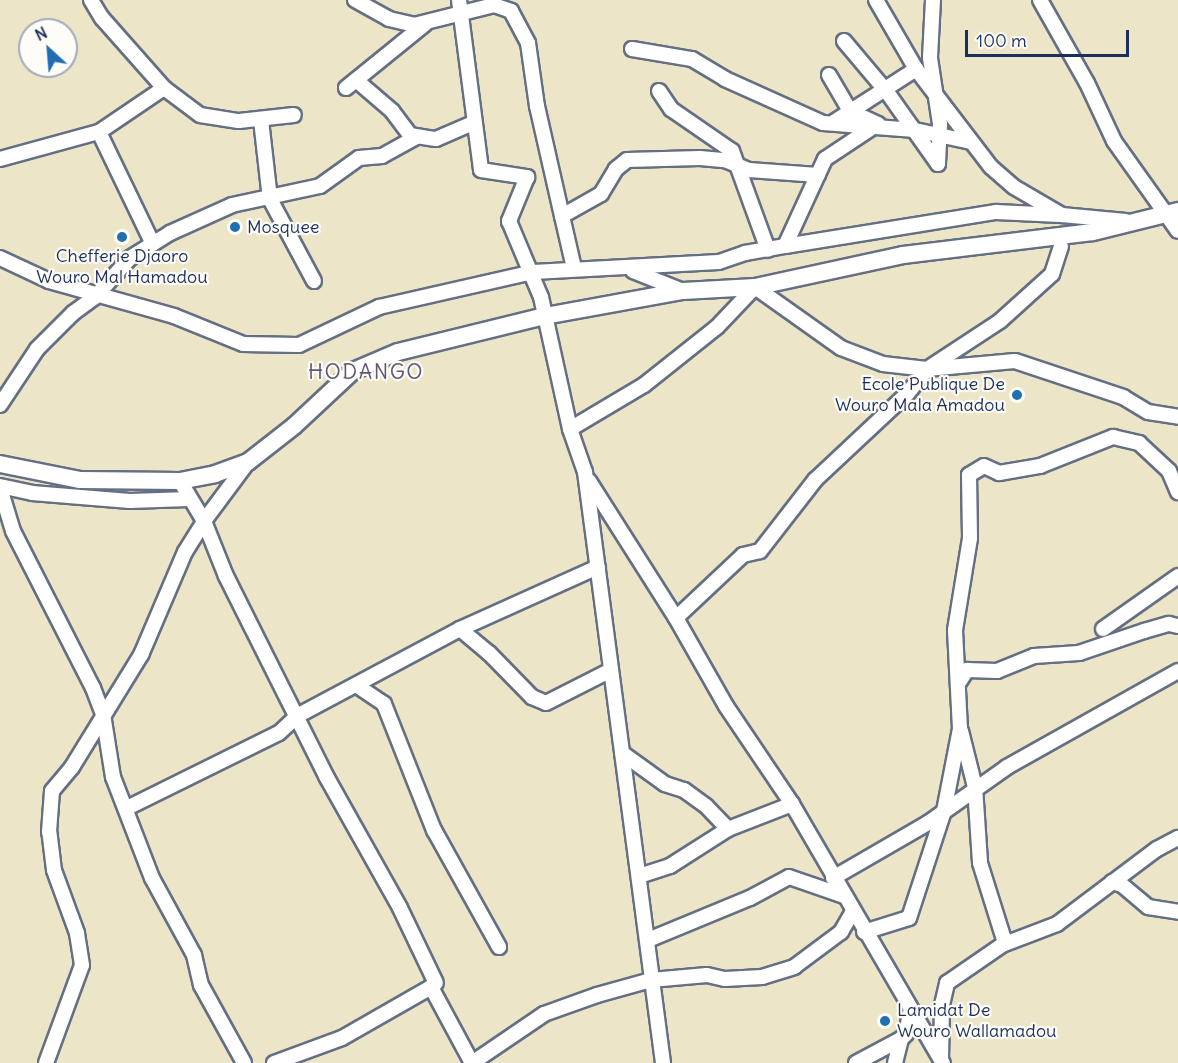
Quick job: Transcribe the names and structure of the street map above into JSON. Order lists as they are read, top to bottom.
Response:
{
  "districts": ["HODANGO"],
  "places": [
    "Mosquee",
    "Chefferie Djaoro Wouro Mal Hamadou",
    "Ecole Publique De Wouro Mala Amadou",
    "Lamidat De Wouro Wallamadou"
  ],
  "scale_bar": "100 m",
  "north": "top left"
}
